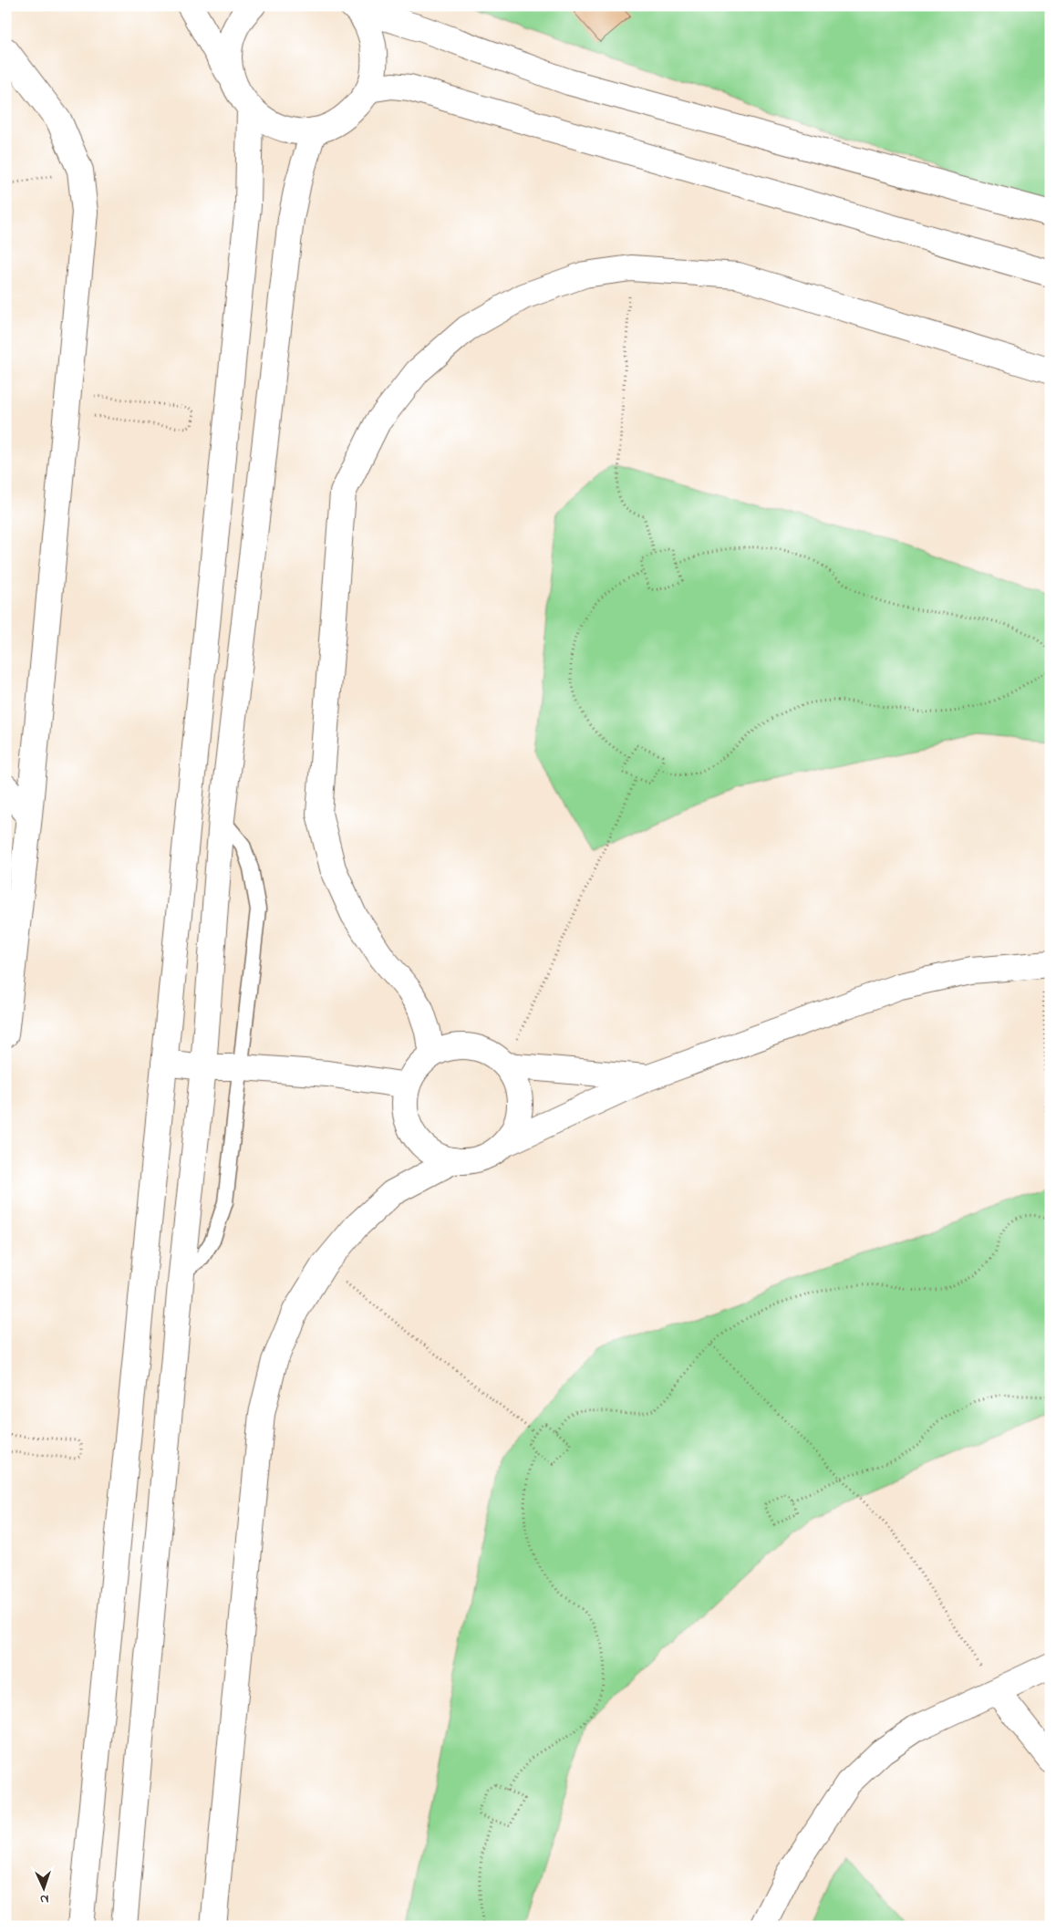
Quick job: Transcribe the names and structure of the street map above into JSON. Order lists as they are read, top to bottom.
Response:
{
  "north": "bottom"
}
